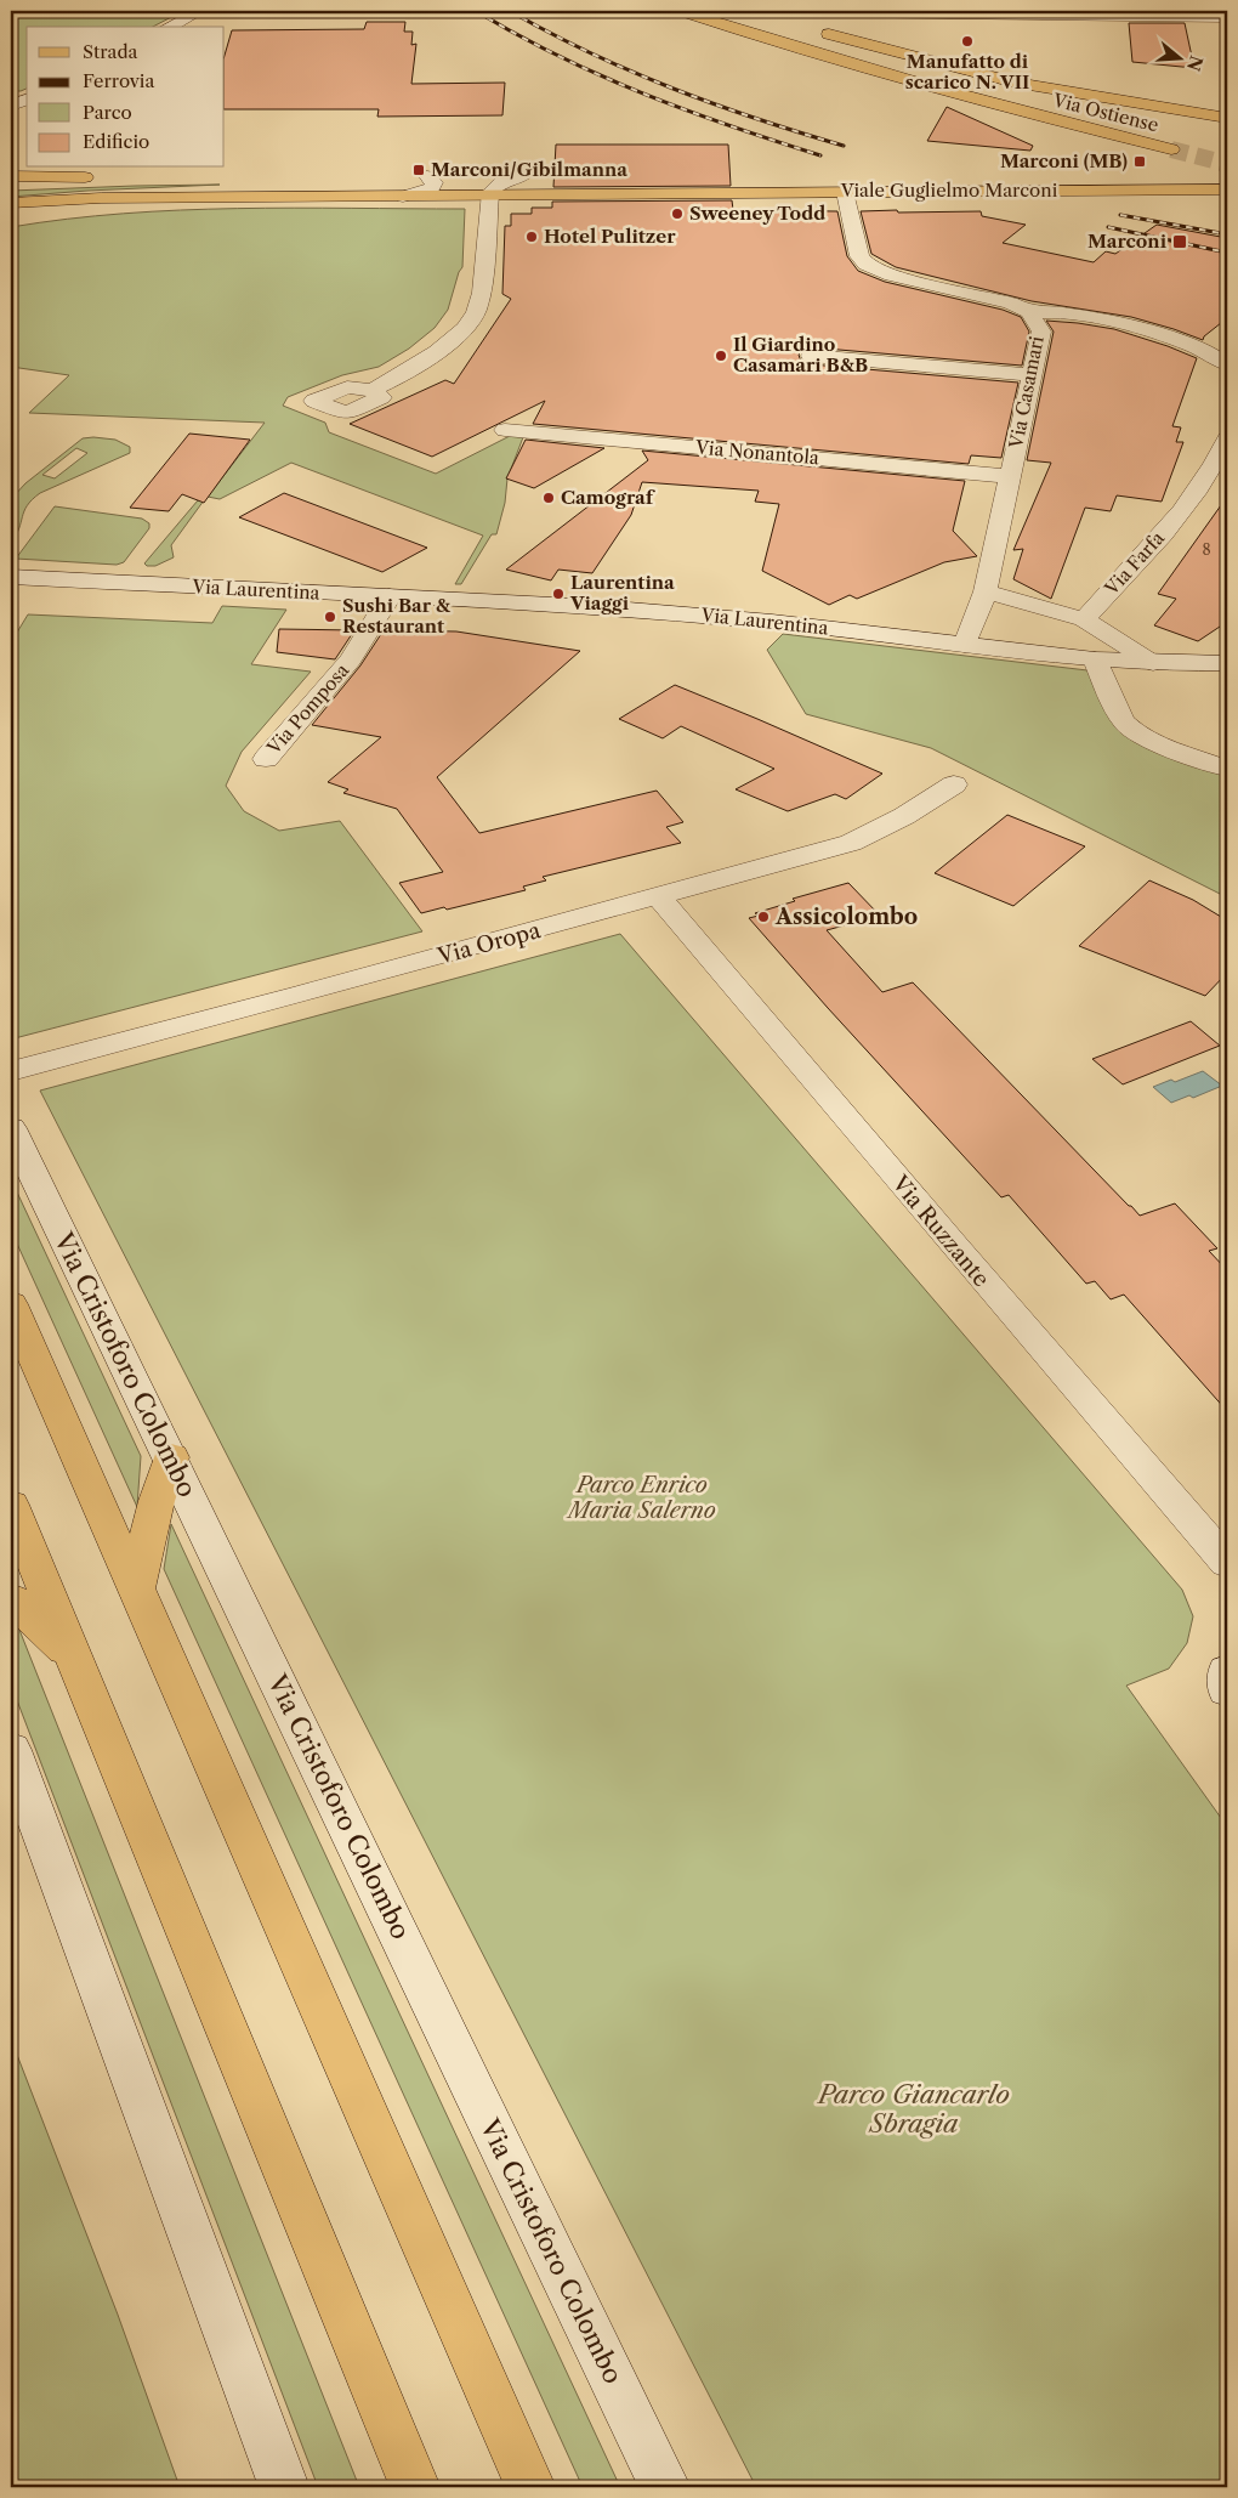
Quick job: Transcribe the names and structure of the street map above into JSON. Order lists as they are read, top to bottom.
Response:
{
  "streets": {
    "main road": ["Via Ostiense", "Viale Guglielmo Marconi"],
    "street": [
      "Via Casamari",
      "Via Nonantola",
      "Via Farfa",
      "Via Laurentina",
      "Via Pomposa",
      "Via Oropa",
      "Via Ruzzante",
      "Via Cristoforo Colombo"
    ]
  },
  "crossings": [
    ["Viale Guglielmo Marconi", "Via Casamari"],
    ["Via Casamari", "Via Nonantola"],
    ["Via Casamari", "Via Laurentina"],
    ["Via Laurentina", "Via Pomposa"],
    ["Via Oropa", "Via Ruzzante"]
  ],
  "parks": ["Parco Enrico Maria Salerno", "Parco Giancarlo Sbragia"],
  "places": {
    "other": [
      "Manufatto di scarico N. VII",
      "Sweeney Todd",
      "Hotel Pulitzer",
      "Il Giardino Casamari B&B",
      "Camograf",
      "Laurentina Viaggi",
      "Sushi Bar & Restaurant",
      "Assicolombo"
    ],
    "transit": ["Marconi (MB)", "Marconi/Gibilmanna", "Marconi"]
  },
  "house_numbers": ["8"],
  "legend": [
    "Strada",
    "Ferrovia",
    "Parco",
    "Edificio"
  ],
  "north": "right"
}
